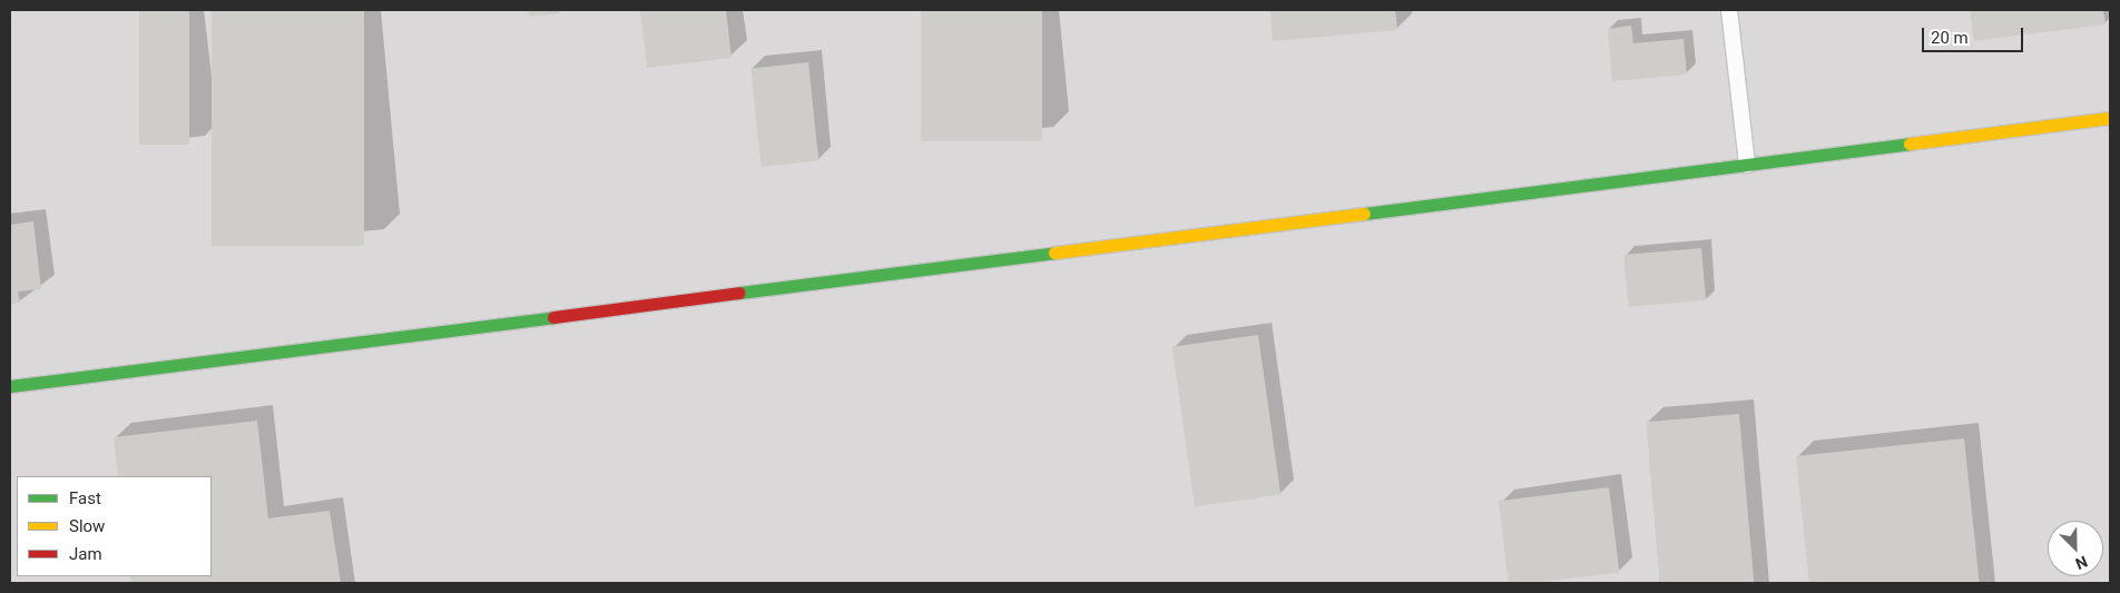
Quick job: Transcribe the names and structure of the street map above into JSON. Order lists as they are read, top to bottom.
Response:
{
  "legend": ["Fast", "Slow", "Jam"],
  "scale_bar": "20 m",
  "north": "bottom right"
}
